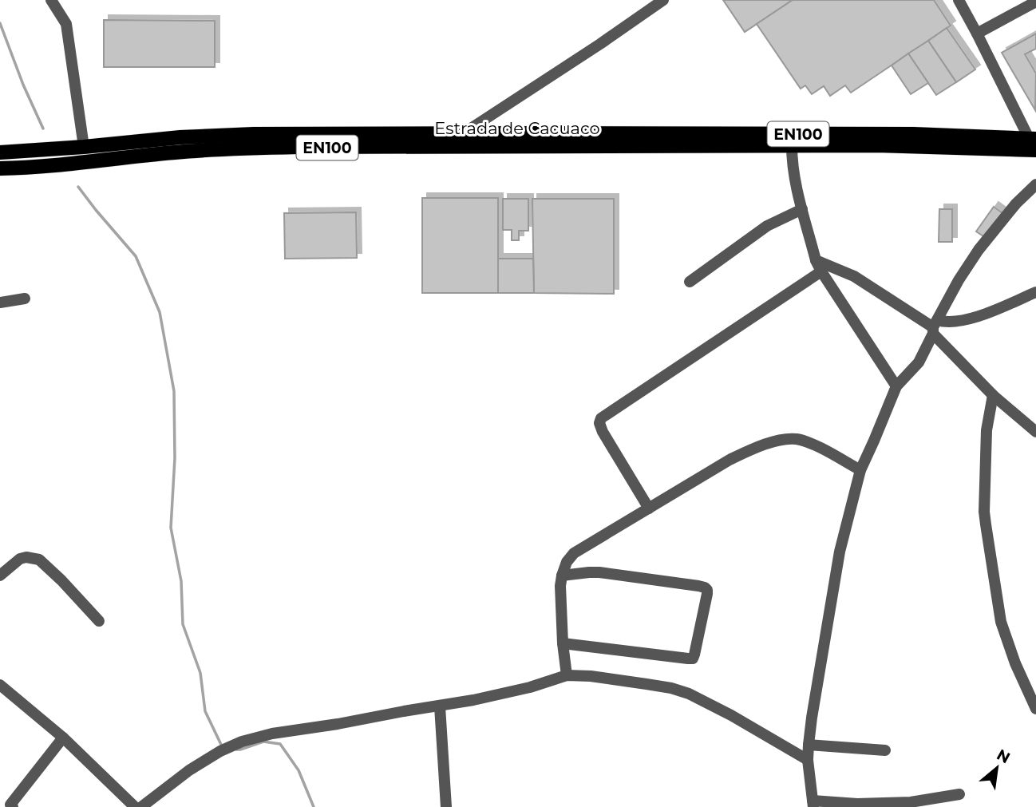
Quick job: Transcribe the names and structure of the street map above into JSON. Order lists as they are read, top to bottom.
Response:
{
  "streets": {
    "main road": ["Estrada de Cacuaco", "EN100"]
  },
  "north": "top right"
}
